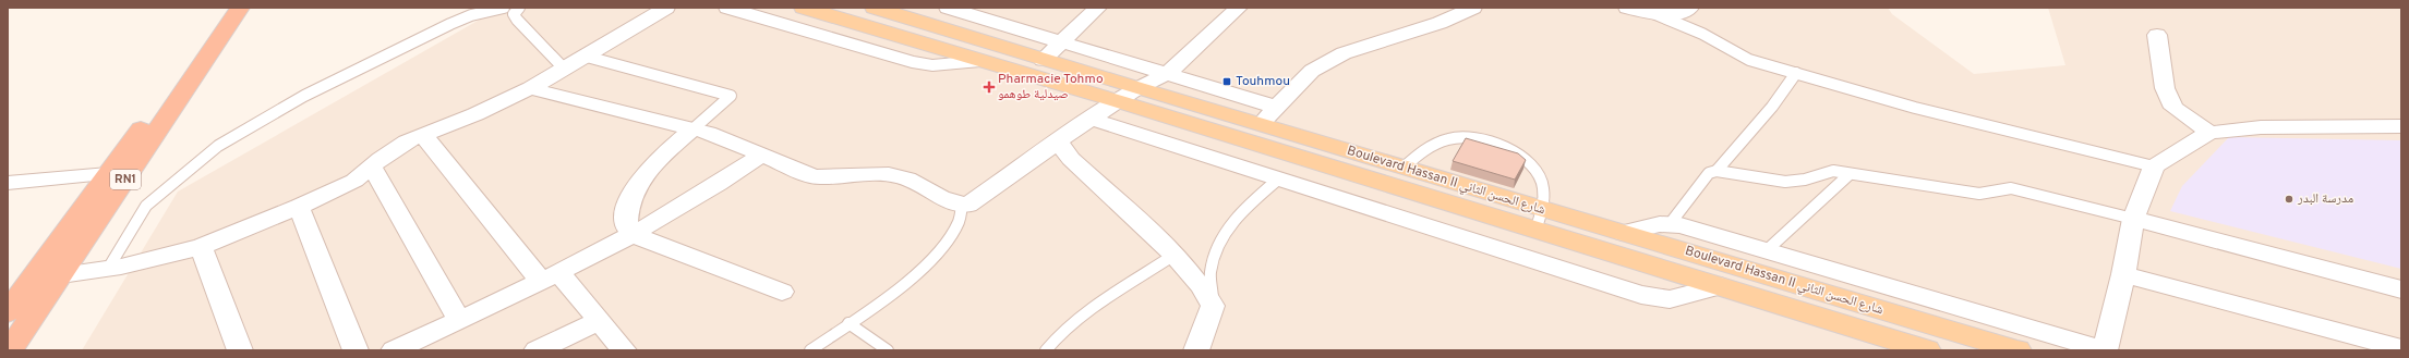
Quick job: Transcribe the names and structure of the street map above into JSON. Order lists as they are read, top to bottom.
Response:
{
  "streets": {
    "highway": ["RN1"],
    "main road": ["Boulevard Hassan II شارع الحسن الثاني"]
  },
  "places": {
    "transit": ["Touhmou"],
    "health": ["Pharmacie Tohmo صيدلية طوهمو"],
    "other": ["مدرسة البدر"]
  }
}
